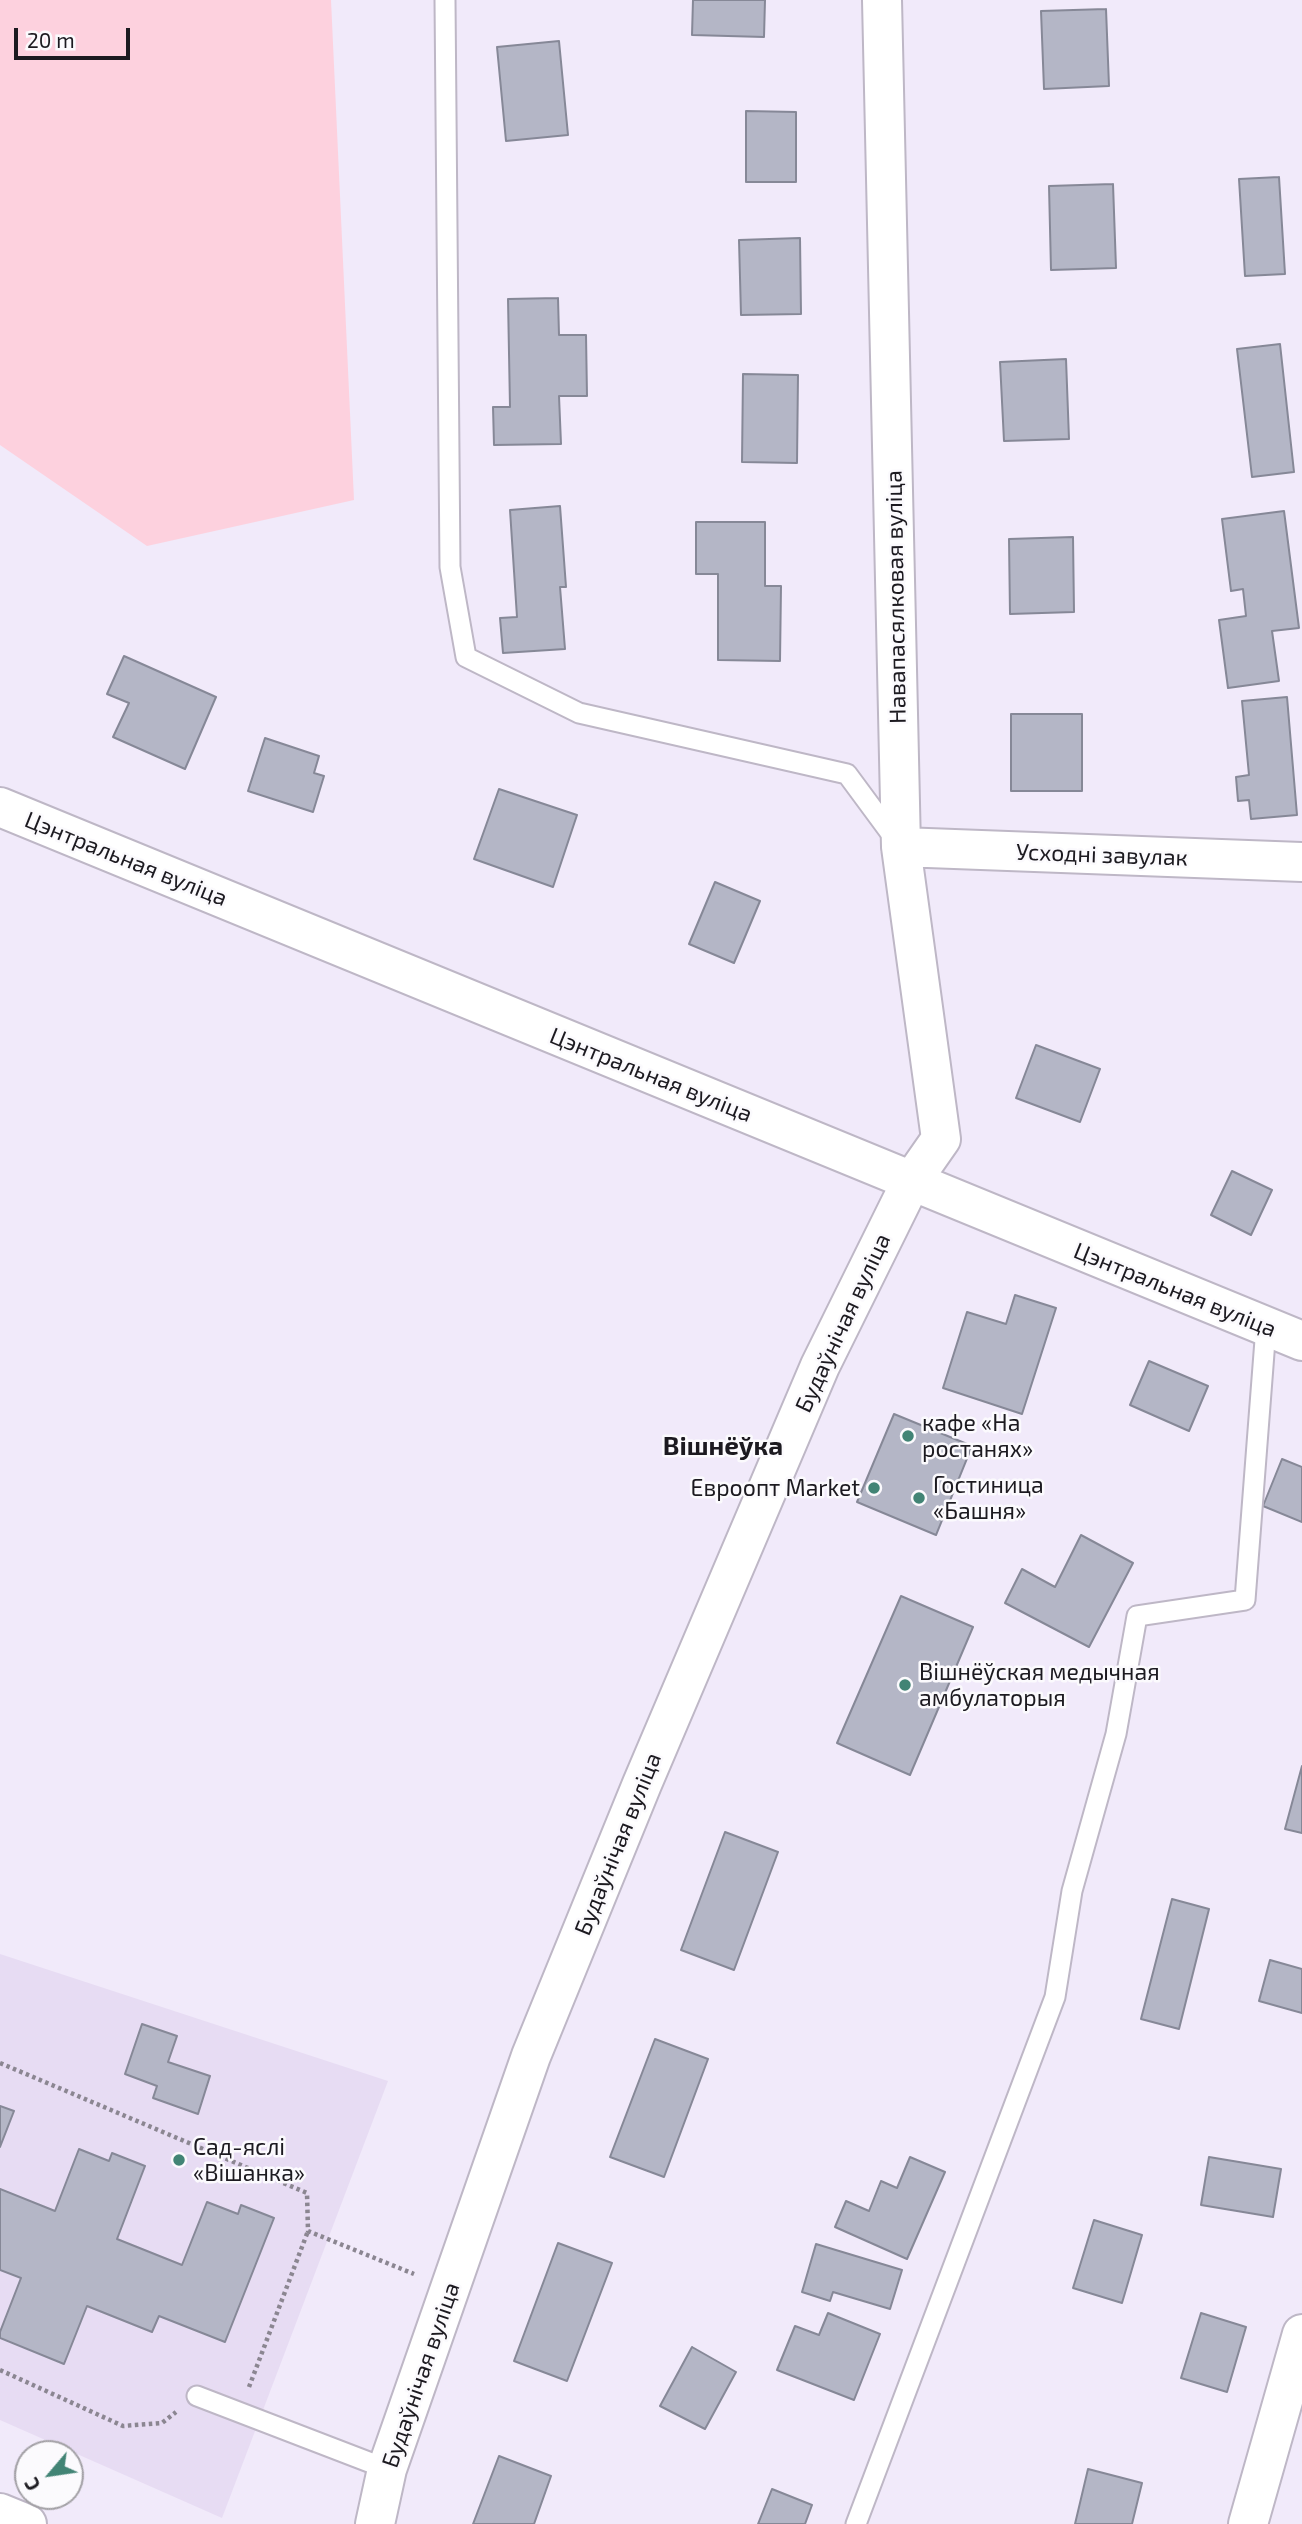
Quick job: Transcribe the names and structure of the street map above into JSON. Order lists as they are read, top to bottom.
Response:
{
  "streets": {
    "street": [
      "Навапасялковая вуліца",
      "Усходні завулак",
      "Цэнтральная вуліца",
      "Будаўнічая вуліца"
    ]
  },
  "crossings": [
    ["Навапасялковая вуліца", "Усходні завулак"],
    ["Навапасялковая вуліца", "Цэнтральная вуліца"],
    ["Навапасялковая вуліца", "Будаўнічая вуліца"],
    ["Цэнтральная вуліца", "Будаўнічая вуліца"]
  ],
  "districts": ["Вішнёўка"],
  "places": [
    "кафе «На ростанях»",
    "Евроопт Market",
    "Гостиница «Башня»",
    "Вішнёўская медычная амбулаторыя",
    "Сад-яслі «Вішанка»"
  ],
  "scale_bar": "20 m",
  "north": "bottom left"
}
